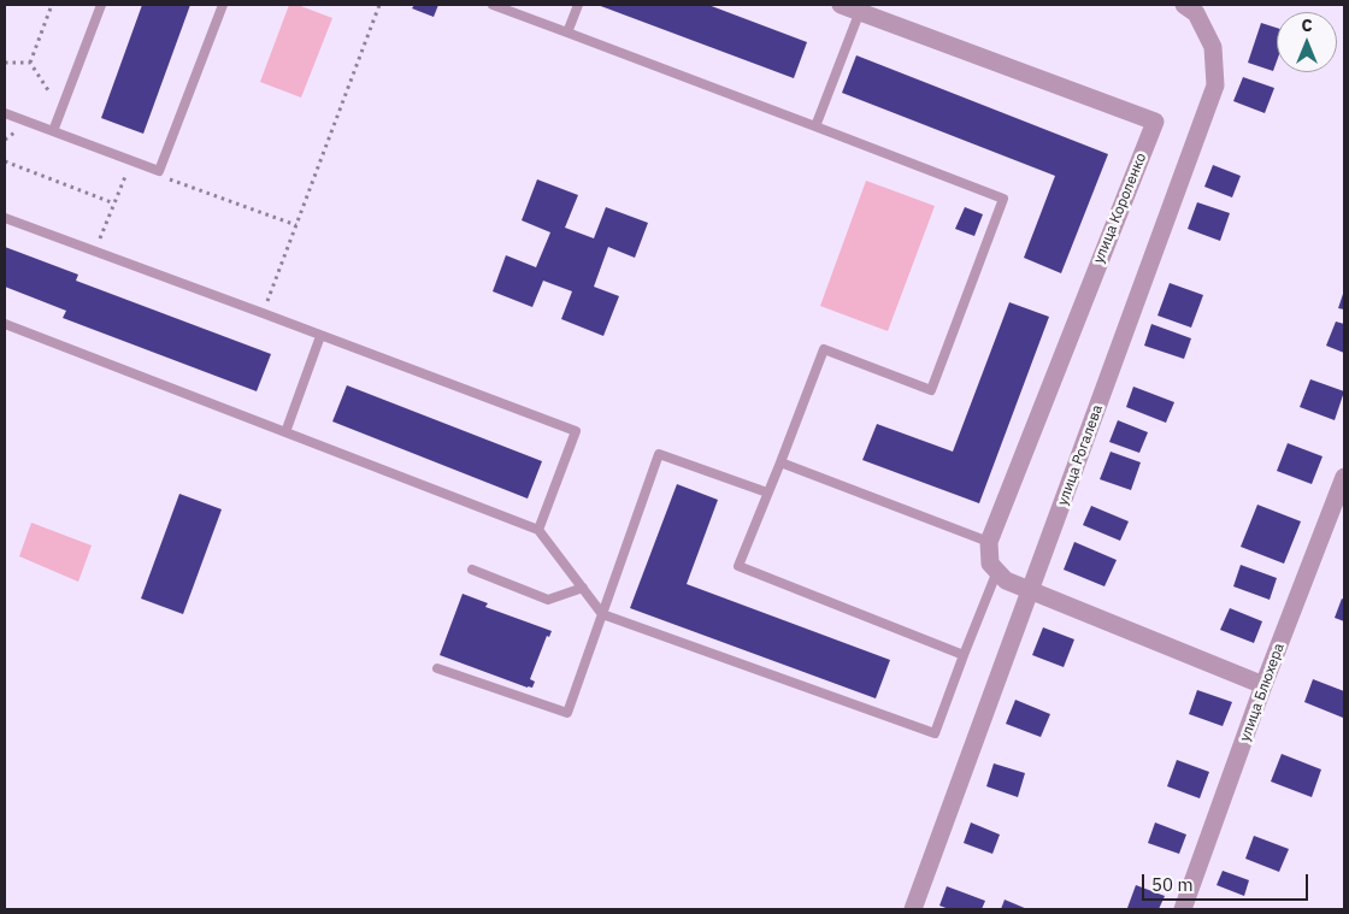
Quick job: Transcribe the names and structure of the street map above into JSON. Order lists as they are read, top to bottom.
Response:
{
  "streets": {
    "street": ["улица Короленко", "улица Рогалева", "улица Блюхера"]
  },
  "scale_bar": "50 m",
  "north": "top"
}
